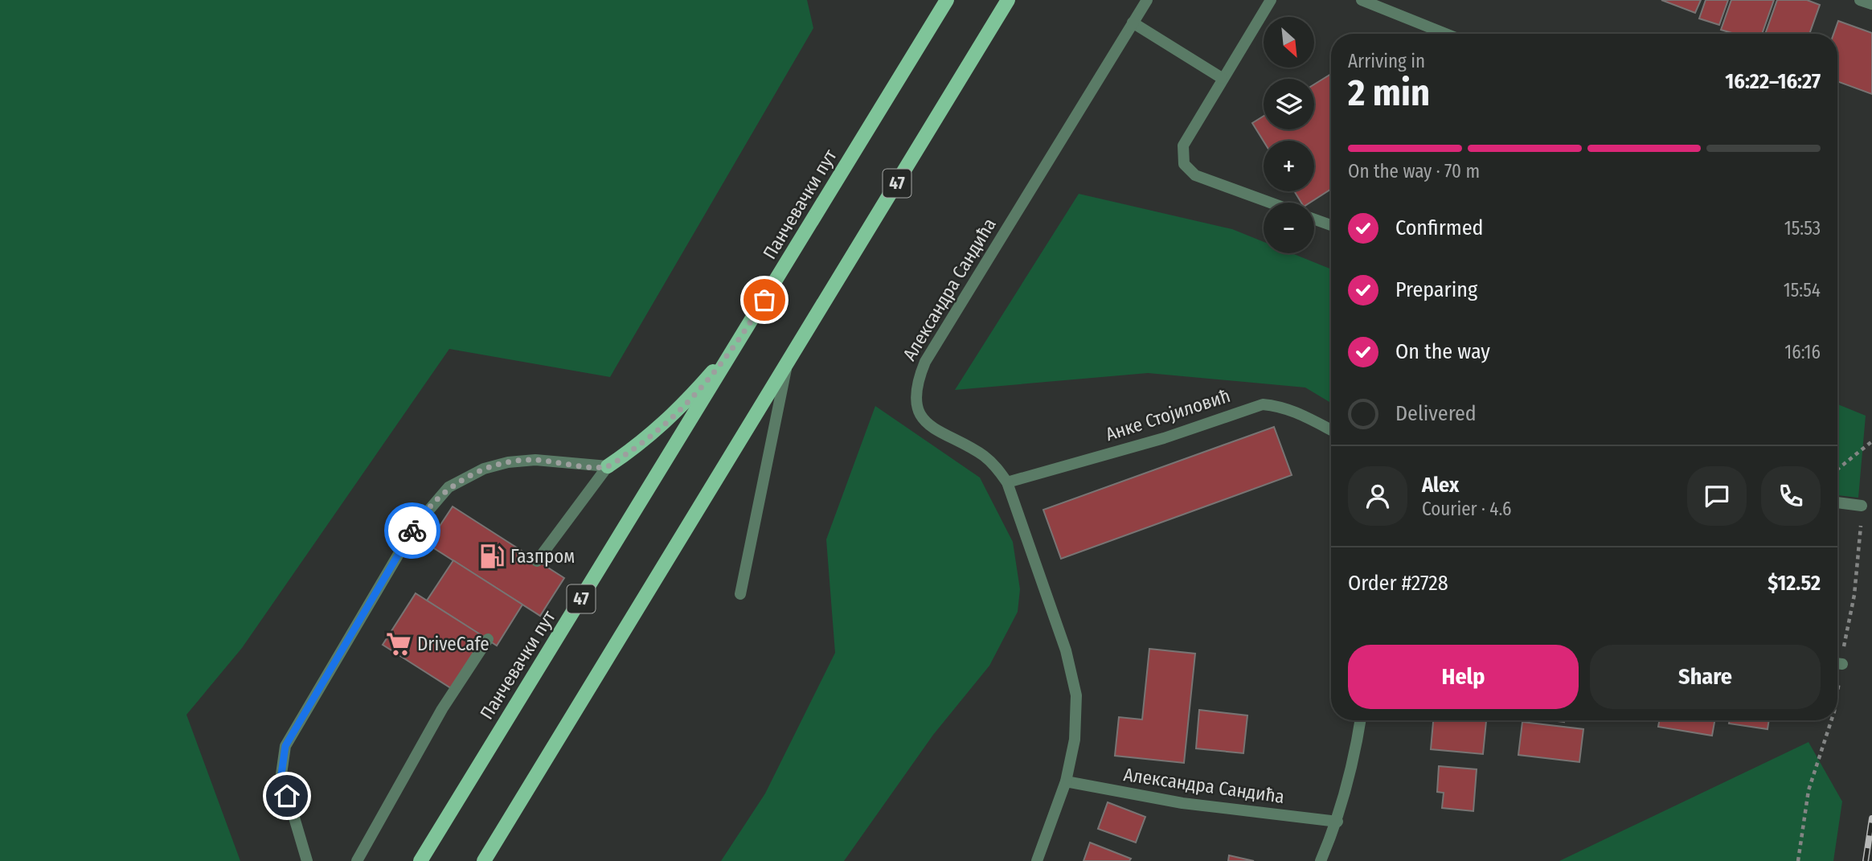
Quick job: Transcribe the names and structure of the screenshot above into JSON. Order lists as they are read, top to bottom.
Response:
{
  "streets": {
    "main road": ["47", "Панчевачки пут"],
    "street": ["Александра Сандића", "Анке Стојиловић"]
  },
  "crossings": [
    ["Александра Сандића", "Анке Стојиловић"]
  ],
  "places": {
    "fuel station": ["Газпром"],
    "supermarket": ["DriveCafe"]
  },
  "north": "bottom right",
  "page": {
    "map_buttons": ["+", "−"],
    "heading": ["2 min", "Arriving in", "16:22–16:27"],
    "panel": [
      "Alex",
      "Courier · 4.6",
      "Order #2728",
      "$12.52"
    ],
    "bar": "On the way · 70 m",
    "list": [
      ["Confirmed", "15:53"],
      ["Preparing", "15:54"],
      ["On the way", "16:16"],
      "Delivered"
    ],
    "buttons": ["Help", "Share"]
  }
}
